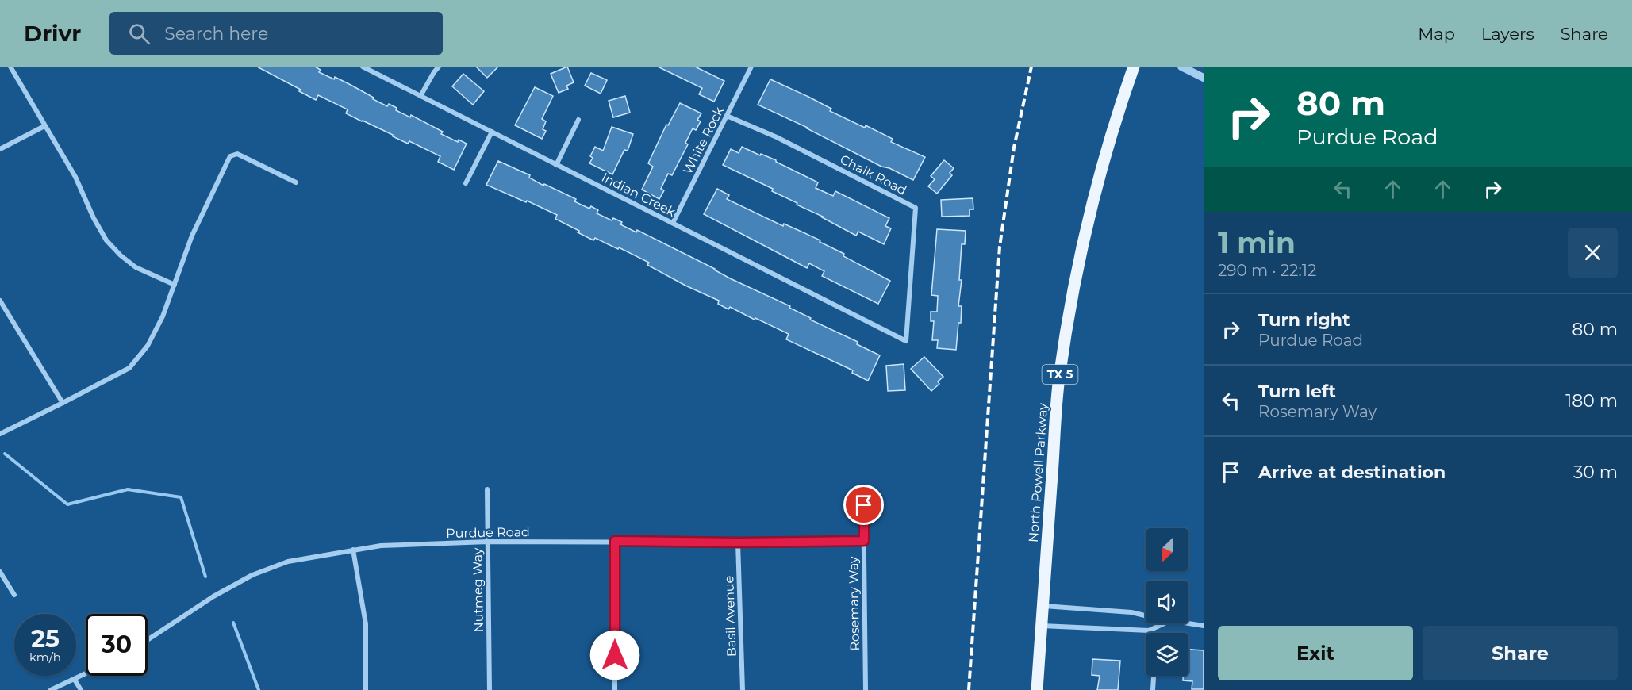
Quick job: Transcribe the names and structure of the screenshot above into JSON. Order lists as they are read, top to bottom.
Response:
{
  "streets": {
    "main road": ["TX 5", "North Powell Parkway"],
    "street": [
      "White Rock",
      "Chalk Road",
      "Indian Creek",
      "Purdue Road",
      "Nutmeg Way",
      "Rosemary Way",
      "Basil Avenue"
    ]
  },
  "crossings": [
    ["White Rock", "Chalk Road"],
    ["White Rock", "Indian Creek"],
    ["Chalk Road", "Indian Creek"],
    ["Purdue Road", "Nutmeg Way"],
    ["Purdue Road", "Rosemary Way"],
    ["Purdue Road", "Basil Avenue"]
  ],
  "north": "bottom left",
  "page": {
    "header": "Drivr",
    "search": "Search here",
    "nav": ["Map", "Layers", "Share"],
    "turn": ["80 m", "Purdue Road"],
    "heading": ["1 min", "290 m · 22:12"],
    "list": [
      {
        "name": "Turn right",
        "note": "Purdue Road",
        "value": "80 m"
      },
      {
        "name": "Turn left",
        "note": "Rosemary Way",
        "value": "180 m"
      },
      {
        "name": "Arrive at destination",
        "value": "30 m"
      }
    ],
    "speed": "25 km/h",
    "limit": "30",
    "buttons": ["Exit", "Share"]
  }
}
